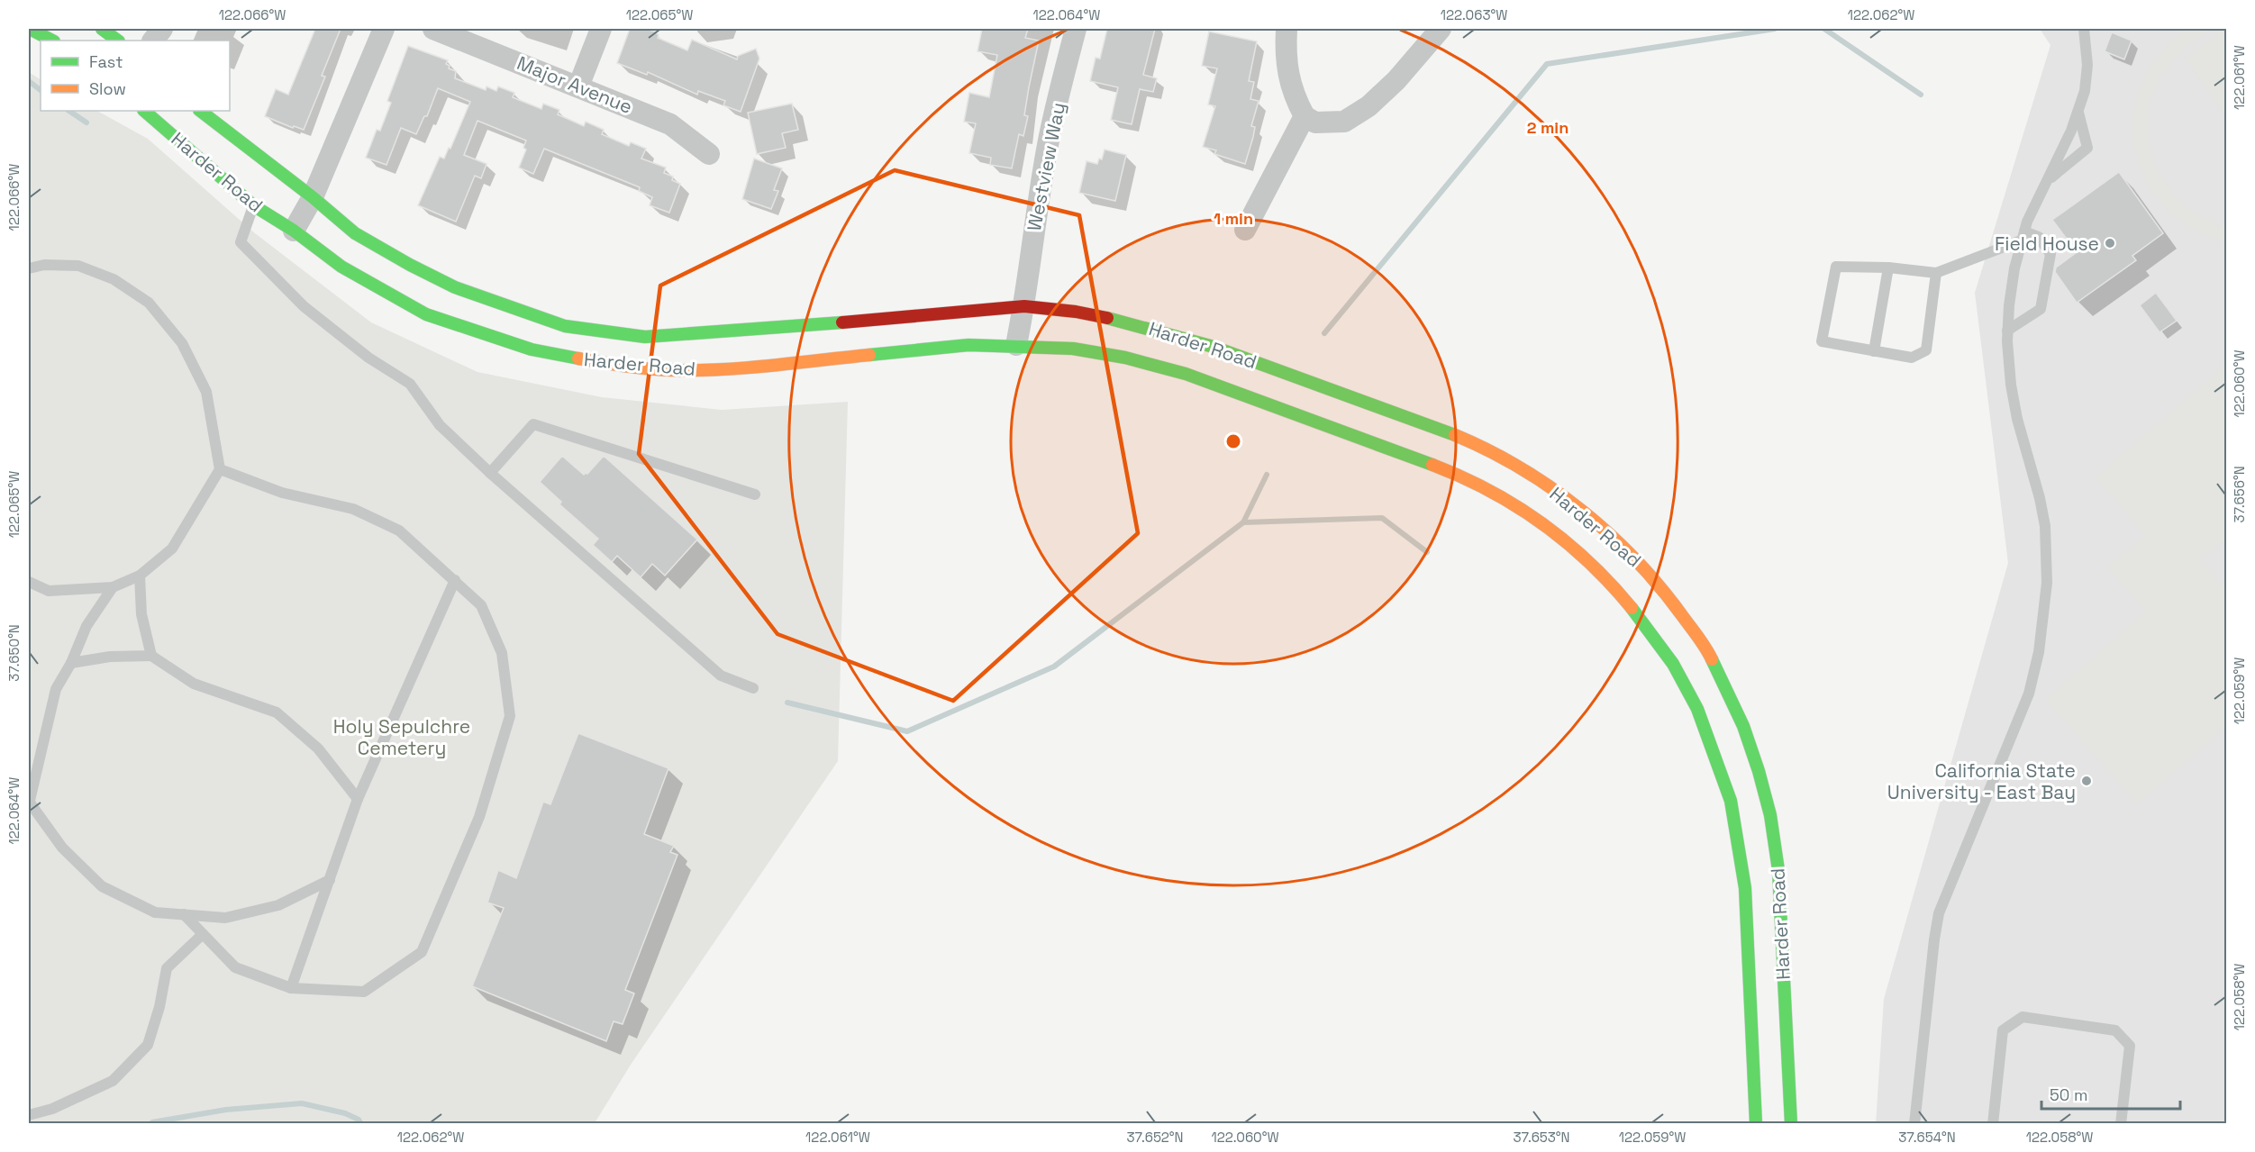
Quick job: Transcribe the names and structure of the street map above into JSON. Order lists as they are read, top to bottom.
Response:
{
  "streets": {
    "street": ["Major Avenue", "Westview Way", "Harder Road"]
  },
  "crossings": [
    ["Westview Way", "Harder Road"]
  ],
  "parks": ["Holy Sepulchre Cemetery"],
  "places": ["Field House", "California State University - East Bay"],
  "legend": ["Fast", "Slow"],
  "scale_bar": "50 m",
  "coordinates": [
    "122.066°W",
    "122.065°W",
    "122.064°W",
    "122.063°W",
    "122.062°W",
    "122.061°W",
    "122.060°W",
    "37.656°N",
    "37.650°N",
    "122.059°W",
    "122.058°W",
    "37.652°N",
    "37.653°N",
    "37.654°N"
  ],
  "rings": ["2 min", "1 min"]
}
